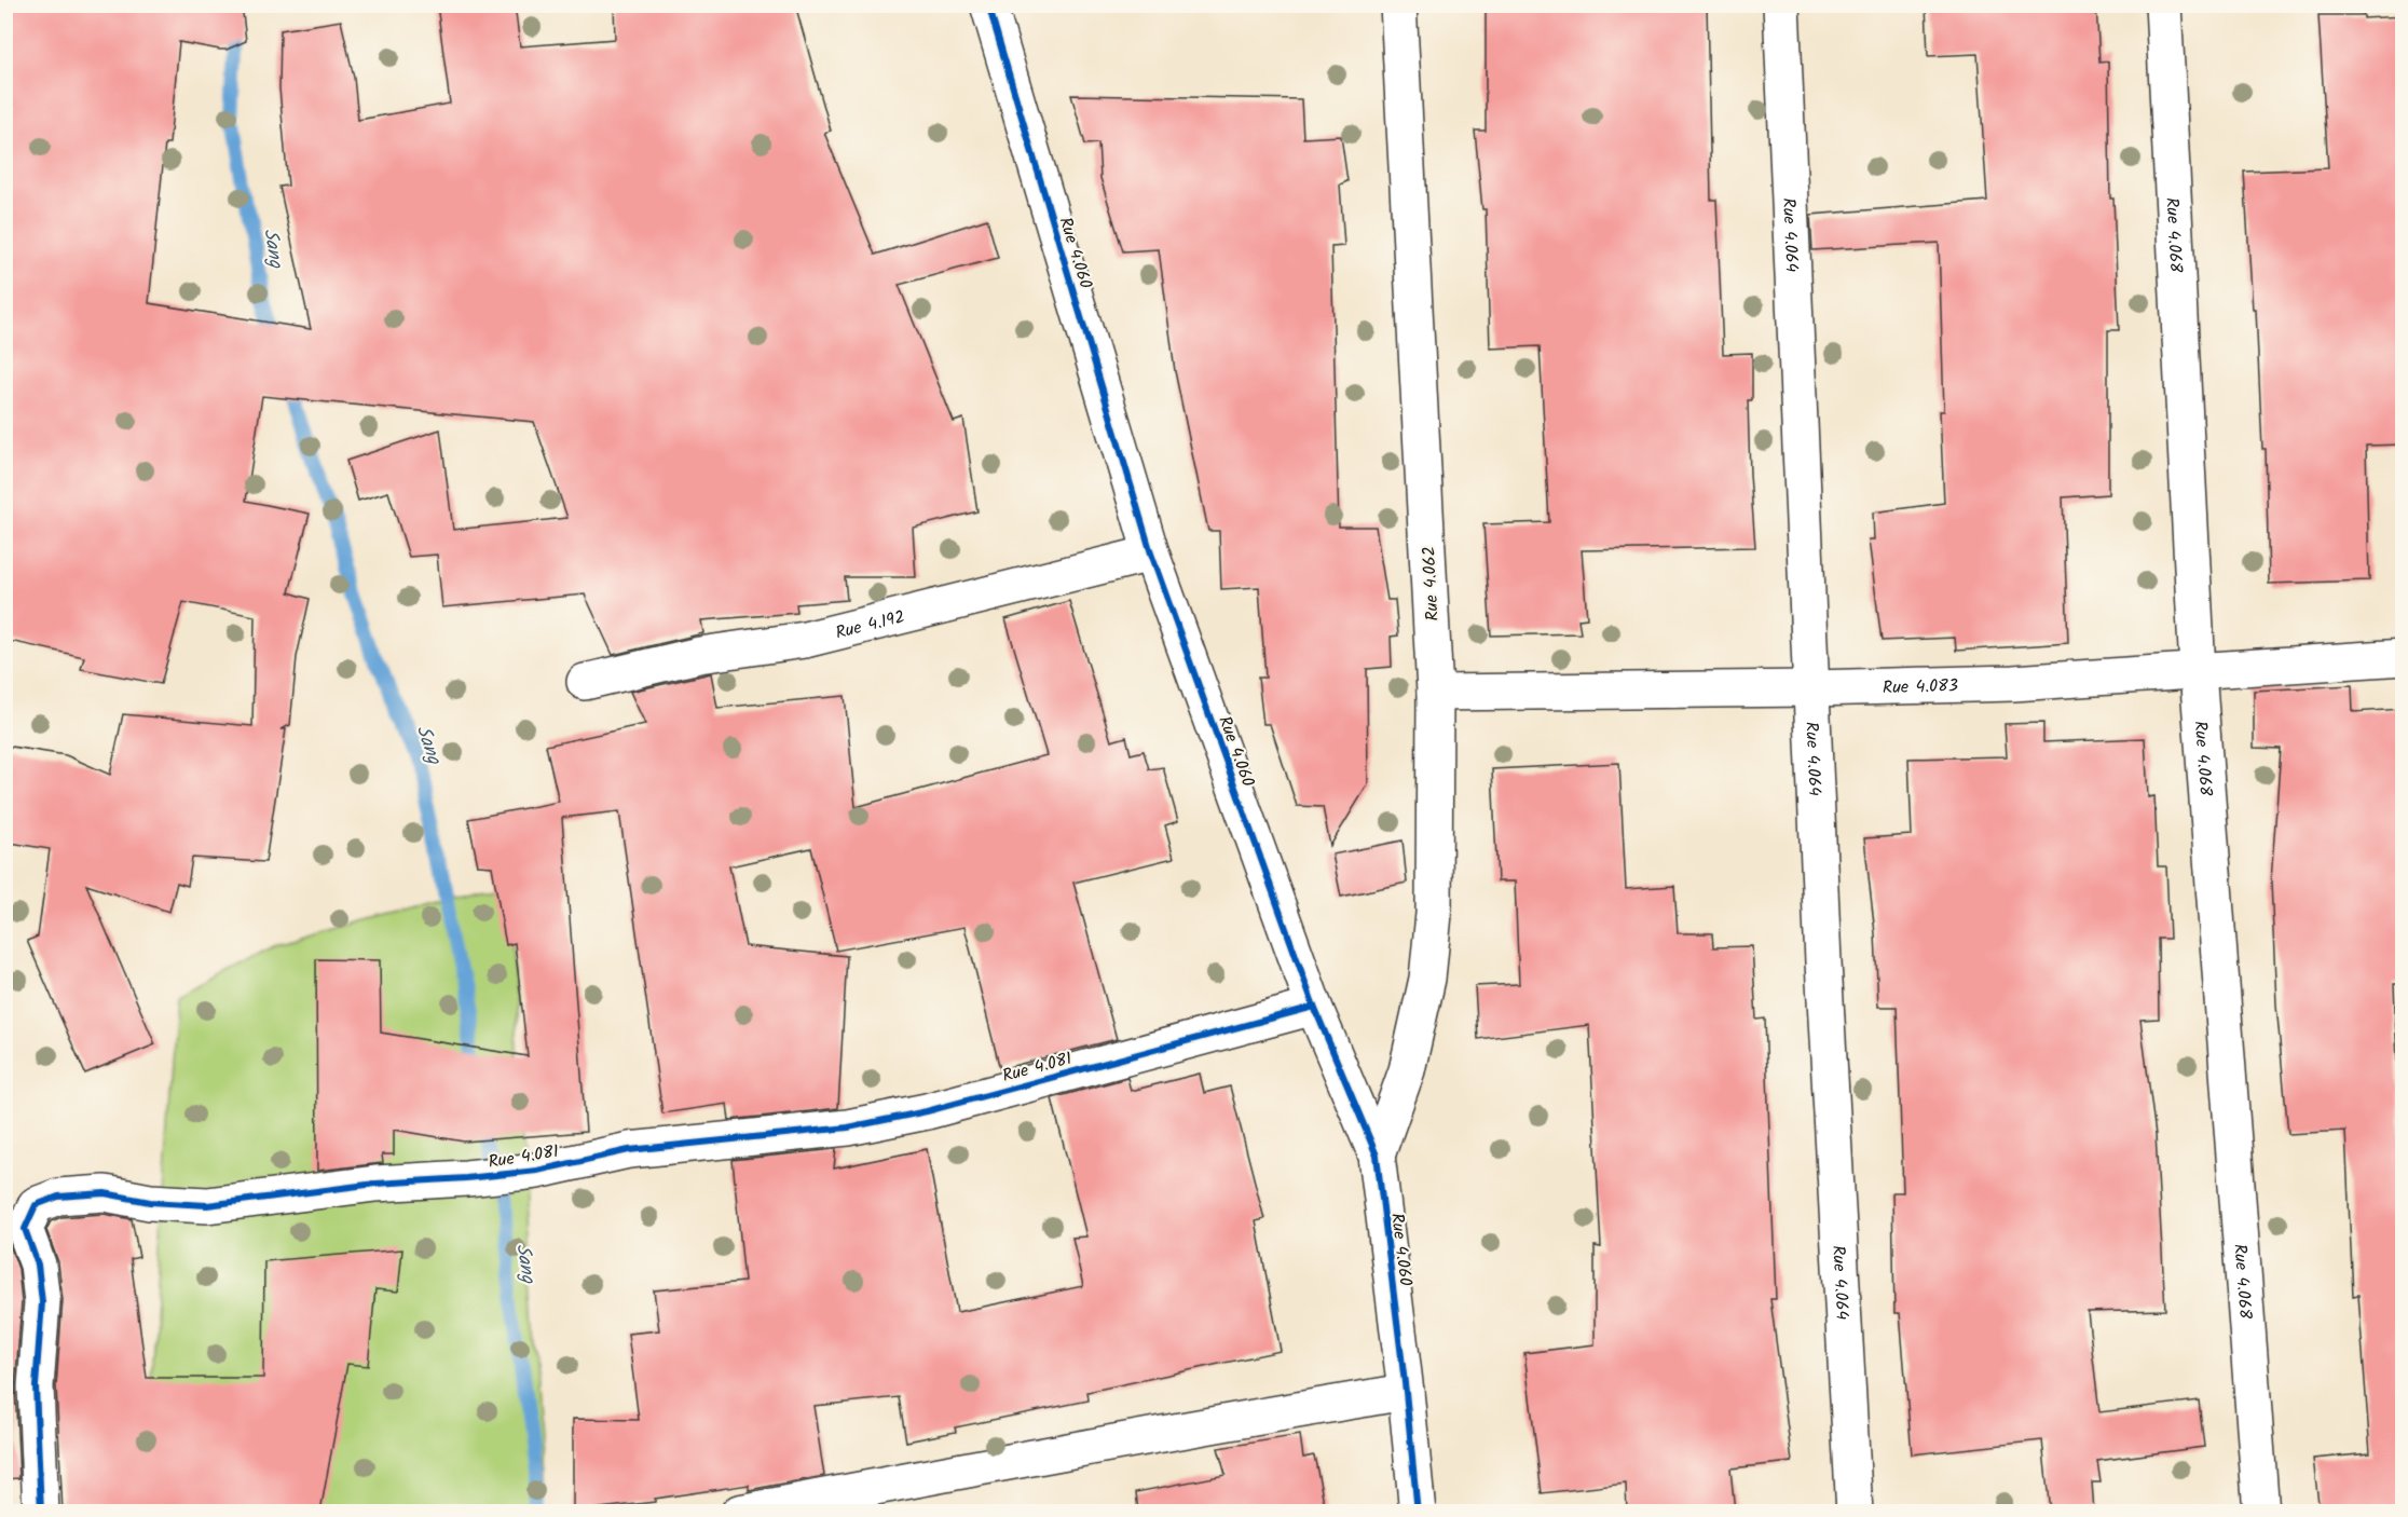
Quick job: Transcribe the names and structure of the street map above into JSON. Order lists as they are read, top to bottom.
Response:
{
  "streets": {
    "street": [
      "Rue 4.064",
      "Rue 4.068",
      "Rue 4.060",
      "Rue 4.062",
      "Rue 4.192",
      "Rue 4.083",
      "Rue 4.081"
    ]
  },
  "crossings": [
    ["Rue 4.064", "Rue 4.083"],
    ["Rue 4.068", "Rue 4.083"],
    ["Rue 4.060", "Rue 4.062"],
    ["Rue 4.060", "Rue 4.192"],
    ["Rue 4.060", "Rue 4.081"],
    ["Rue 4.062", "Rue 4.083"]
  ],
  "water": ["Sang"]
}
